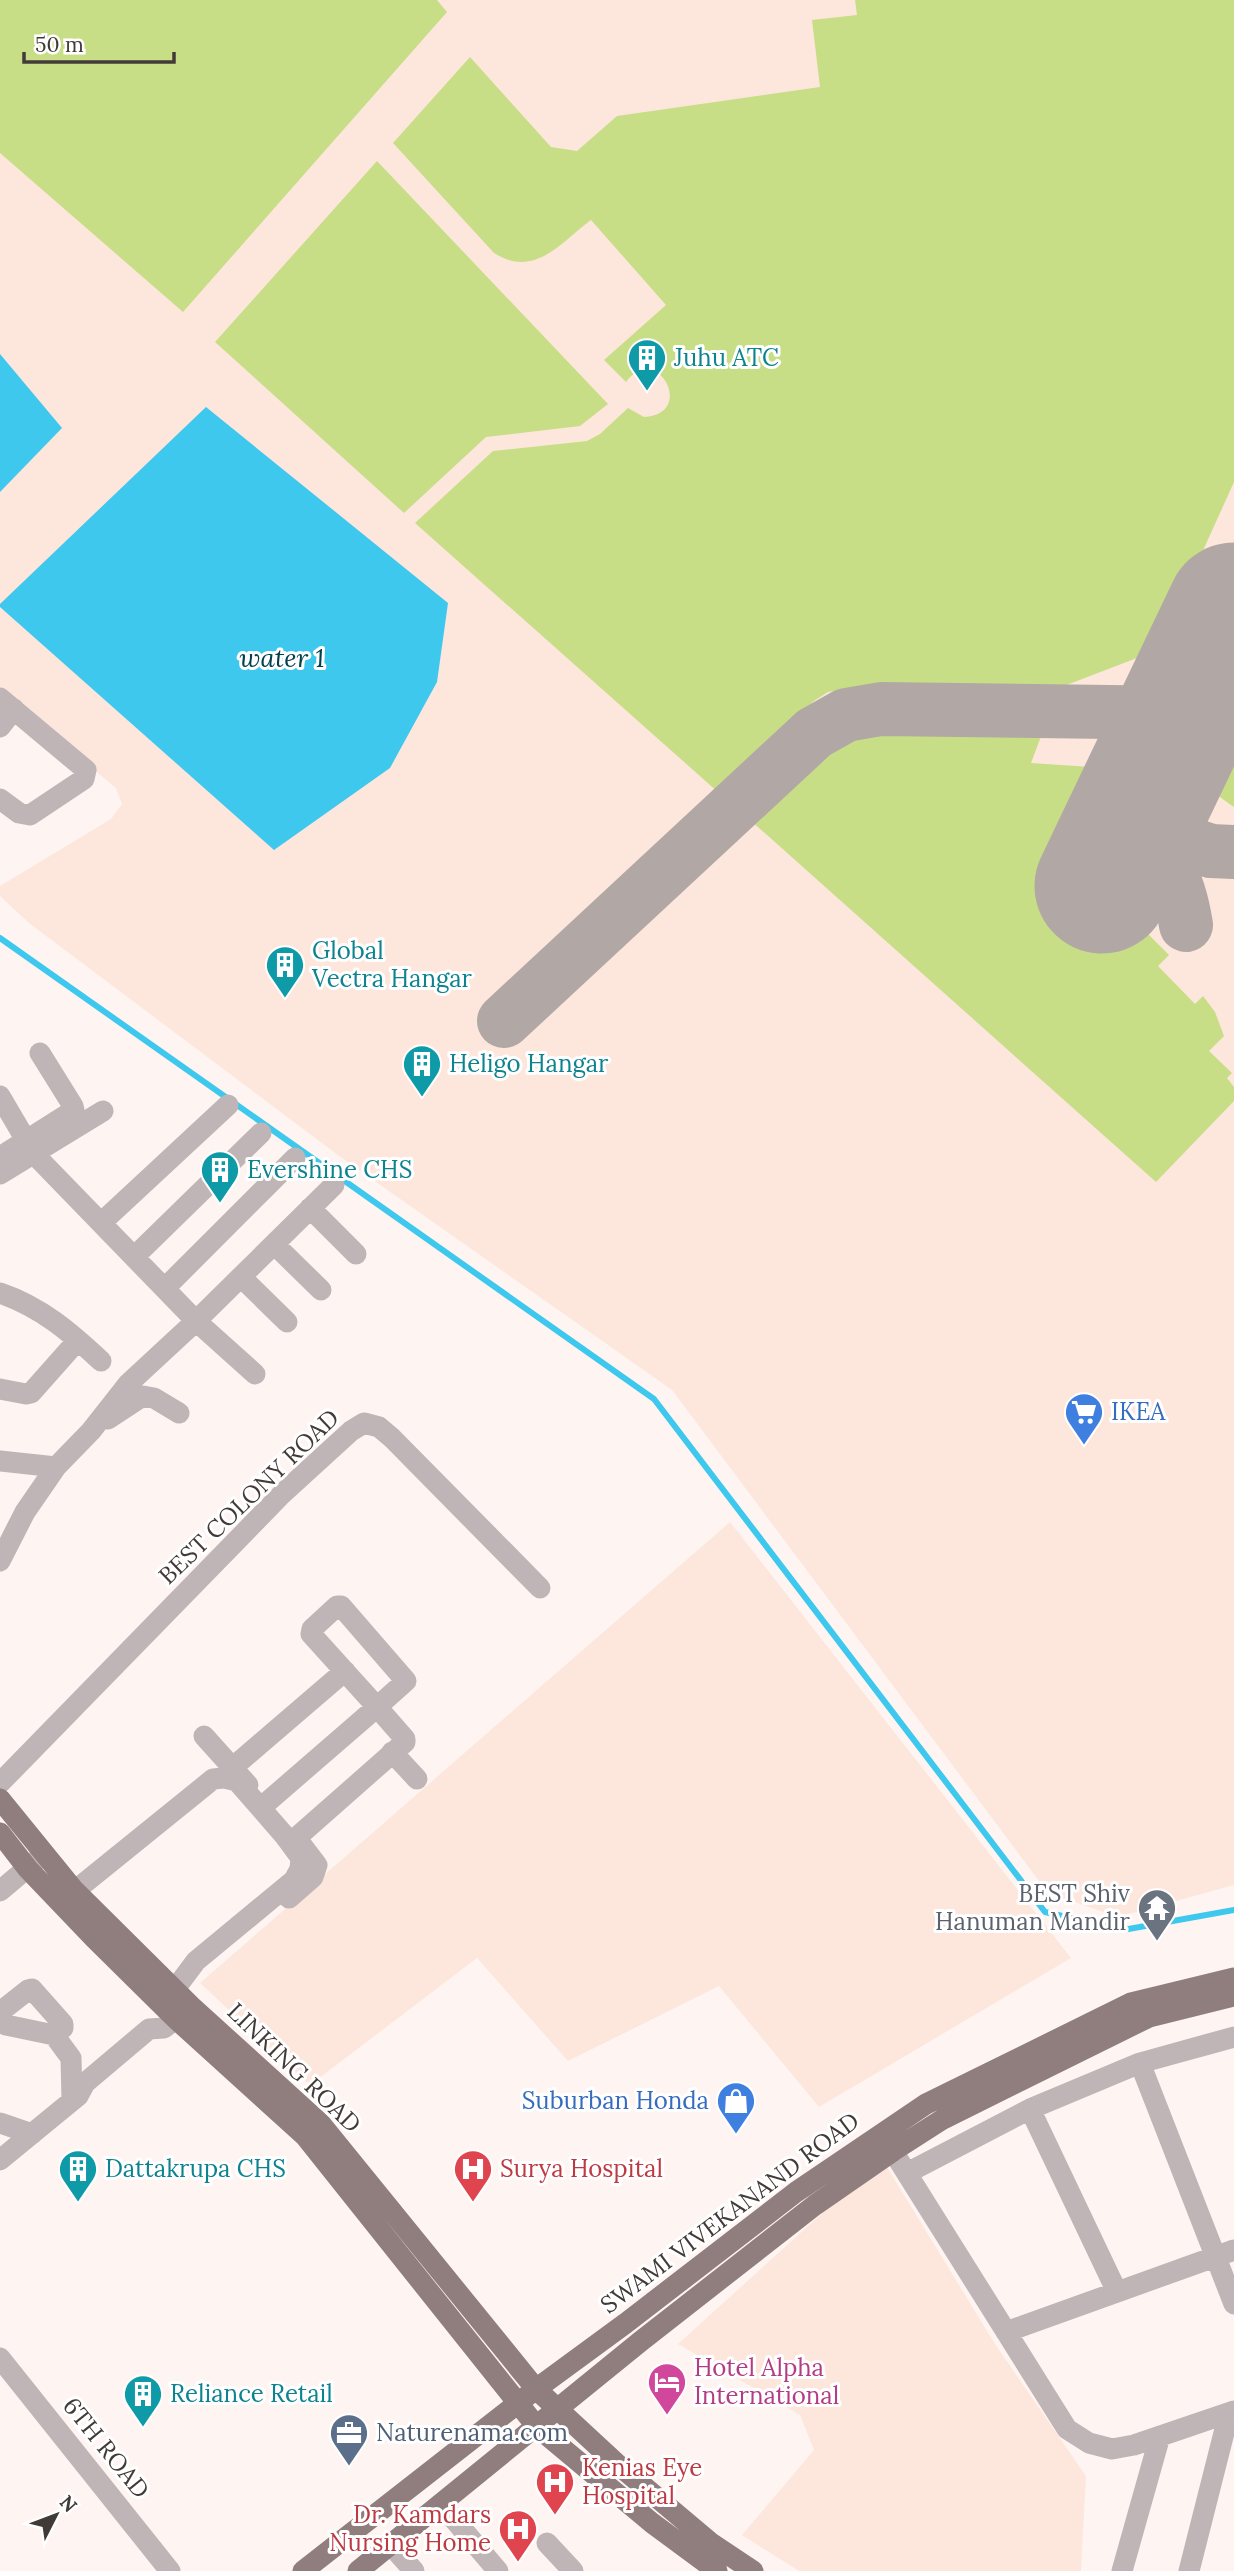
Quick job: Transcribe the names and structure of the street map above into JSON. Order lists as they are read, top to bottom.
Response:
{
  "streets": {
    "main road": ["LINKING ROAD", "SWAMI VIVEKANAND ROAD"],
    "street": ["BEST COLONY ROAD", "6TH ROAD"]
  },
  "crossings": [
    ["LINKING ROAD", "SWAMI VIVEKANAND ROAD"]
  ],
  "water": ["water 1"],
  "places": {
    "building": [
      "Juhu ATC",
      "Global Vectra Hangar",
      "Heligo Hangar",
      "Evershine CHS",
      "Dattakrupa CHS",
      "Reliance Retail"
    ],
    "supermarket": ["IKEA"],
    "temple": ["BEST Shiv Hanuman Mandir"],
    "shop": ["Suburban Honda"],
    "hospital": ["Surya Hospital", "Kenias Eye Hospital", "Dr. Kamdars Nursing Home"],
    "hotel": ["Hotel Alpha International"],
    "office": ["Naturenama.com"]
  },
  "scale_bar": "50 m",
  "north": "top right"
}
